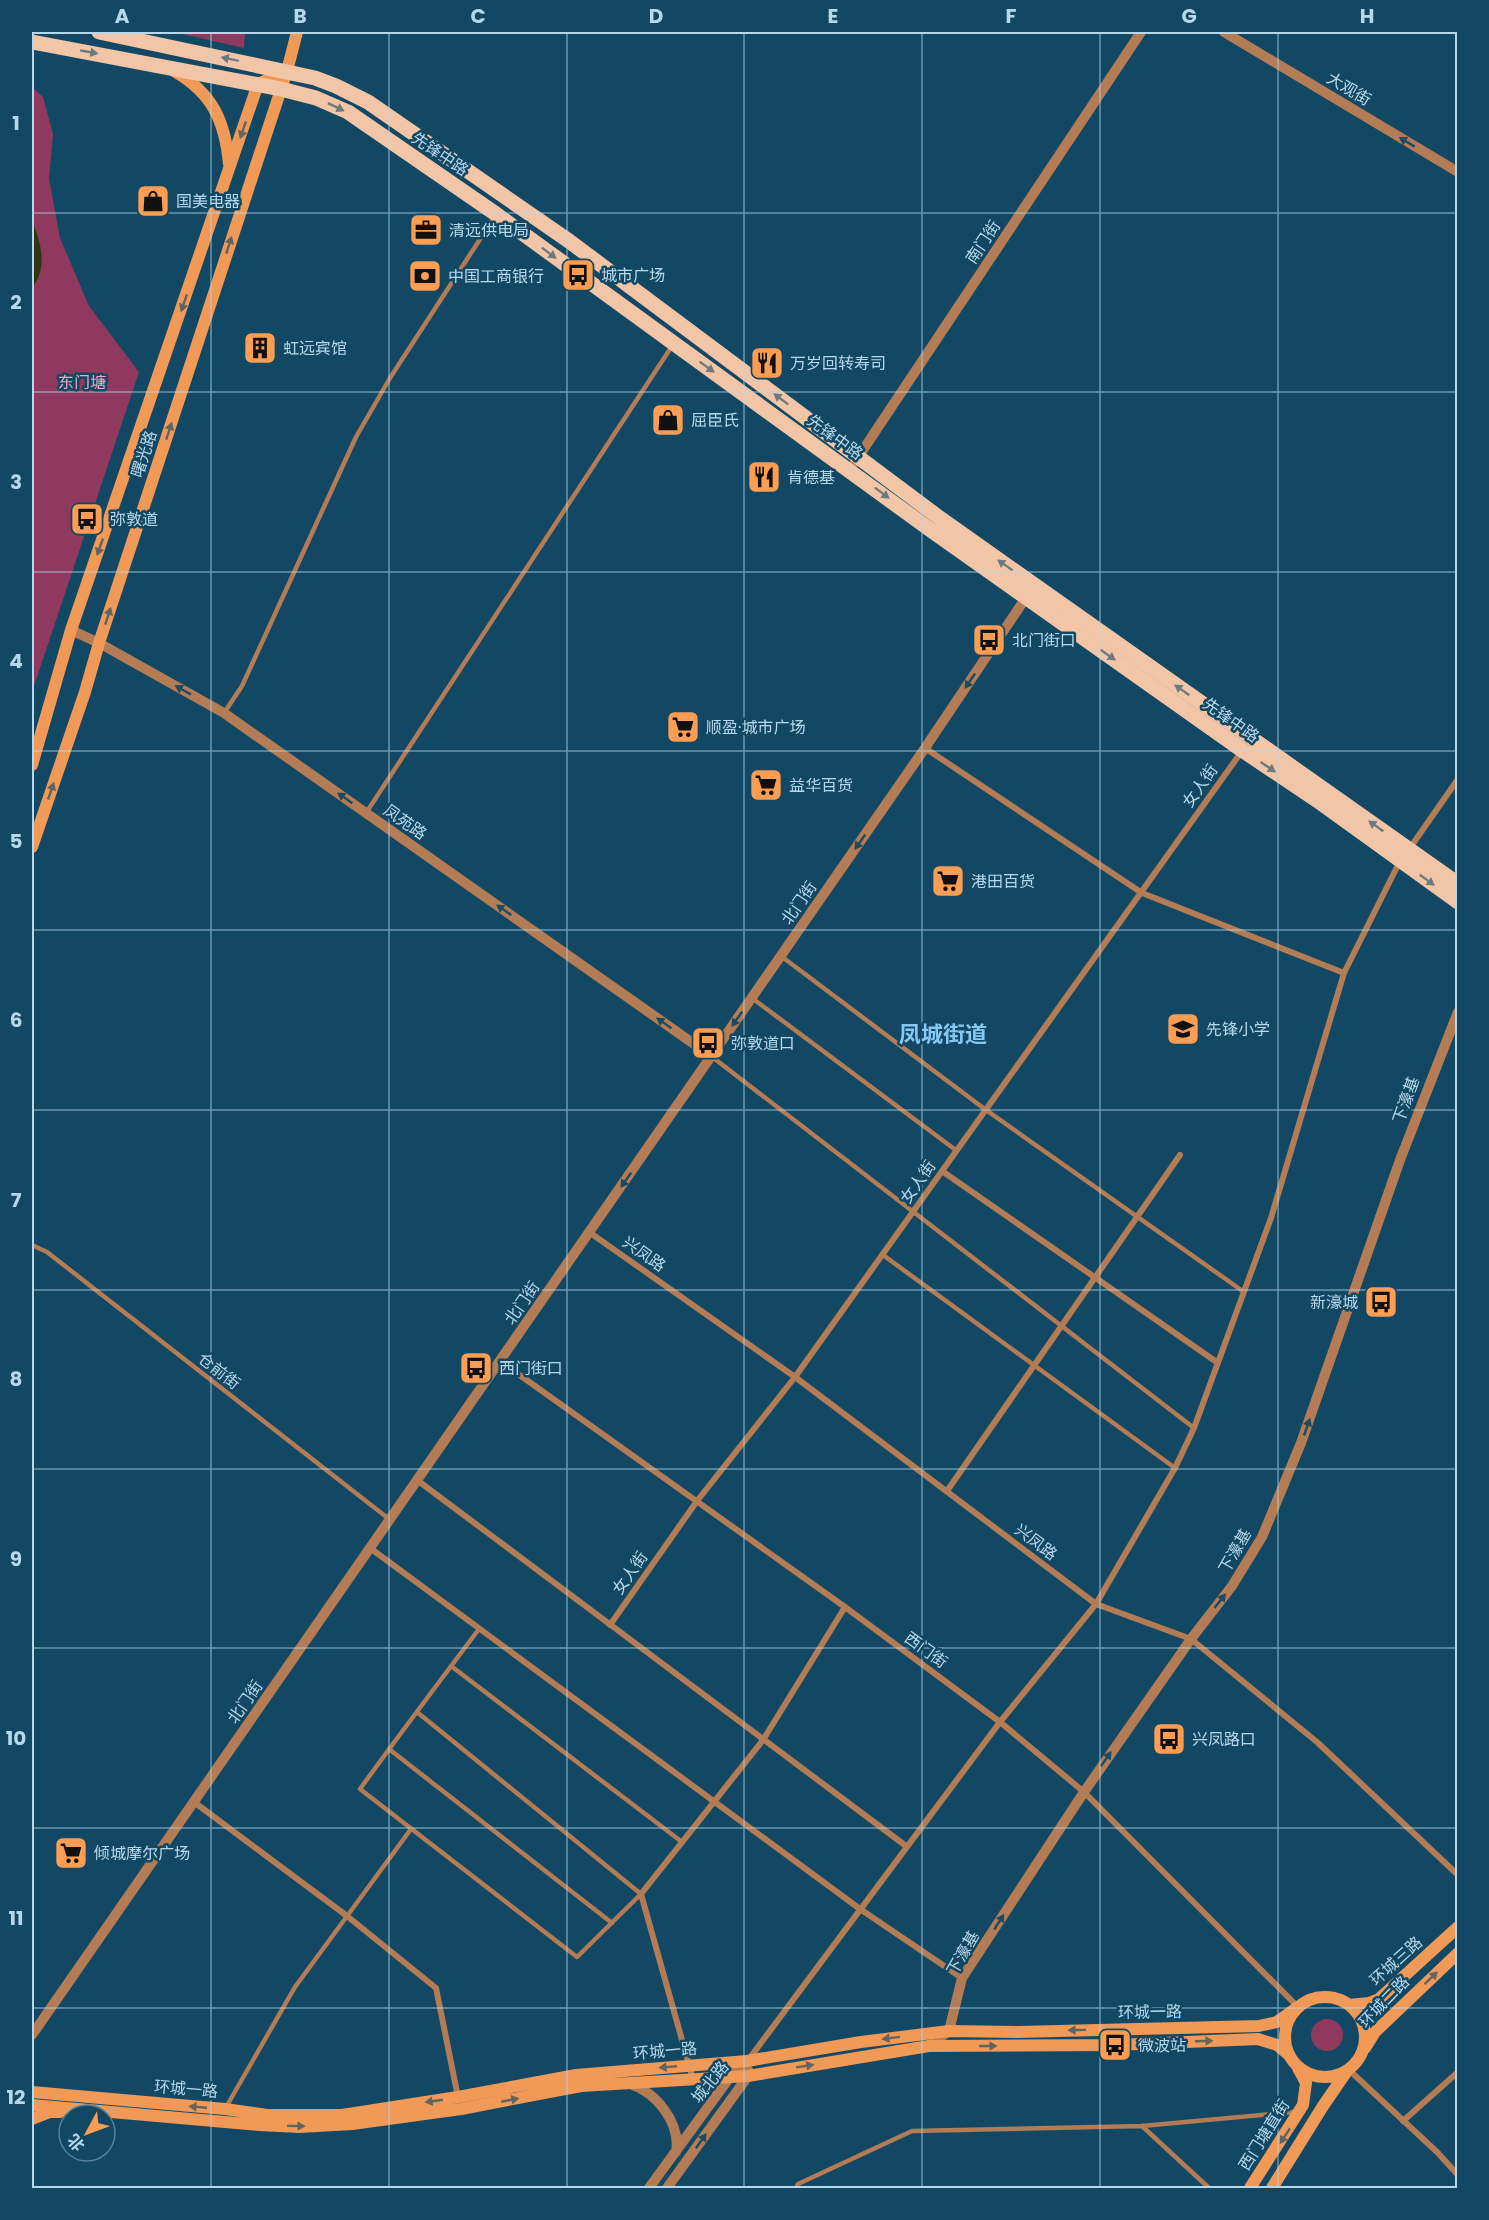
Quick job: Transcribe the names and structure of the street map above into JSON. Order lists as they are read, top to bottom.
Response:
{
  "streets": {
    "main road": [
      "先锋中路",
      "曙光路",
      "环城三路",
      "环城二路",
      "环城一路",
      "西门塘直街"
    ],
    "street": [
      "大观街",
      "南门街",
      "女人街",
      "凤苑路",
      "北门街",
      "下濠基",
      "兴凤路",
      "西门街",
      "城北路"
    ],
    "lane": ["仓前街"]
  },
  "crossings": [
    ["先锋中路", "南门街"],
    ["先锋中路", "曙光路"],
    ["先锋中路", "女人街"],
    ["先锋中路", "北门街"],
    ["曙光路", "凤苑路"],
    ["女人街", "兴凤路"],
    ["女人街", "西门街"],
    ["凤苑路", "北门街"],
    ["北门街", "兴凤路"],
    ["北门街", "仓前街"],
    ["北门街", "西门街"],
    ["下濠基", "兴凤路"],
    ["下濠基", "西门街"],
    ["下濠基", "环城一路"],
    ["西门街", "环城三路"],
    ["西门街", "环城二路"],
    ["西门街", "环城一路"],
    ["西门街", "西门塘直街"],
    ["环城三路", "环城二路"],
    ["环城三路", "环城一路"],
    ["环城三路", "西门塘直街"],
    ["环城二路", "环城一路"],
    ["环城二路", "西门塘直街"],
    ["环城一路", "城北路"],
    ["环城一路", "西门塘直街"]
  ],
  "one_way": [
    "大观街",
    "凤苑路",
    "北门街",
    "下濠基",
    "环城二路"
  ],
  "districts": ["凤城街道"],
  "parks": ["东门塘"],
  "places": {
    "shop": ["国美电器", "屈臣氏"],
    "office": ["清远供电局"],
    "bus stop": [
      "城市广场",
      "弥敦道",
      "北门街口",
      "弥敦道口",
      "新濠城",
      "西门街口",
      "兴凤路口",
      "微波站"
    ],
    "bank": ["中国工商银行"],
    "building": ["虹远宾馆"],
    "restaurant": ["万岁回转寿司", "肯德基"],
    "supermarket": [
      "顺盈·城市广场",
      "益华百货",
      "港田百货",
      "倾城摩尔广场"
    ],
    "school or university": ["先锋小学"]
  },
  "north": "bottom left",
  "grid": {
    "columns": [
      "A",
      "B",
      "C",
      "D",
      "E",
      "F",
      "G",
      "H"
    ],
    "rows": [
      "1",
      "2",
      "3",
      "4",
      "5",
      "6",
      "7",
      "8",
      "9",
      "10",
      "11",
      "12"
    ]
  }
}
